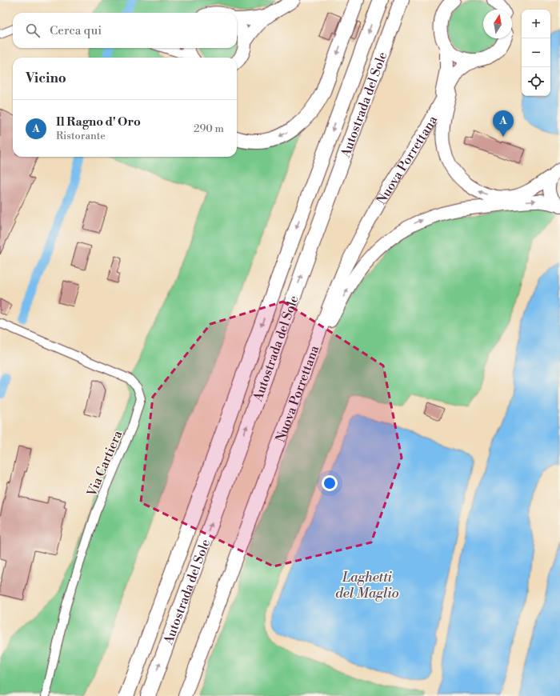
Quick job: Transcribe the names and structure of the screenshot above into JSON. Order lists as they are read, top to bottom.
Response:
{
  "streets": {
    "highway": ["Autostrada del Sole", "Nuova Porrettana"],
    "street": ["Via Cartiera"]
  },
  "water": ["Laghetti del Maglio"],
  "north": "top",
  "page": {
    "map_buttons": ["+", "−"],
    "search": "Cerca qui",
    "heading": "Vicino",
    "list": [
      {
        "mark": "A",
        "name": "Il Ragno d' Oro",
        "note": "Ristorante",
        "value": "290 m"
      }
    ],
    "pins": "A"
  }
}
